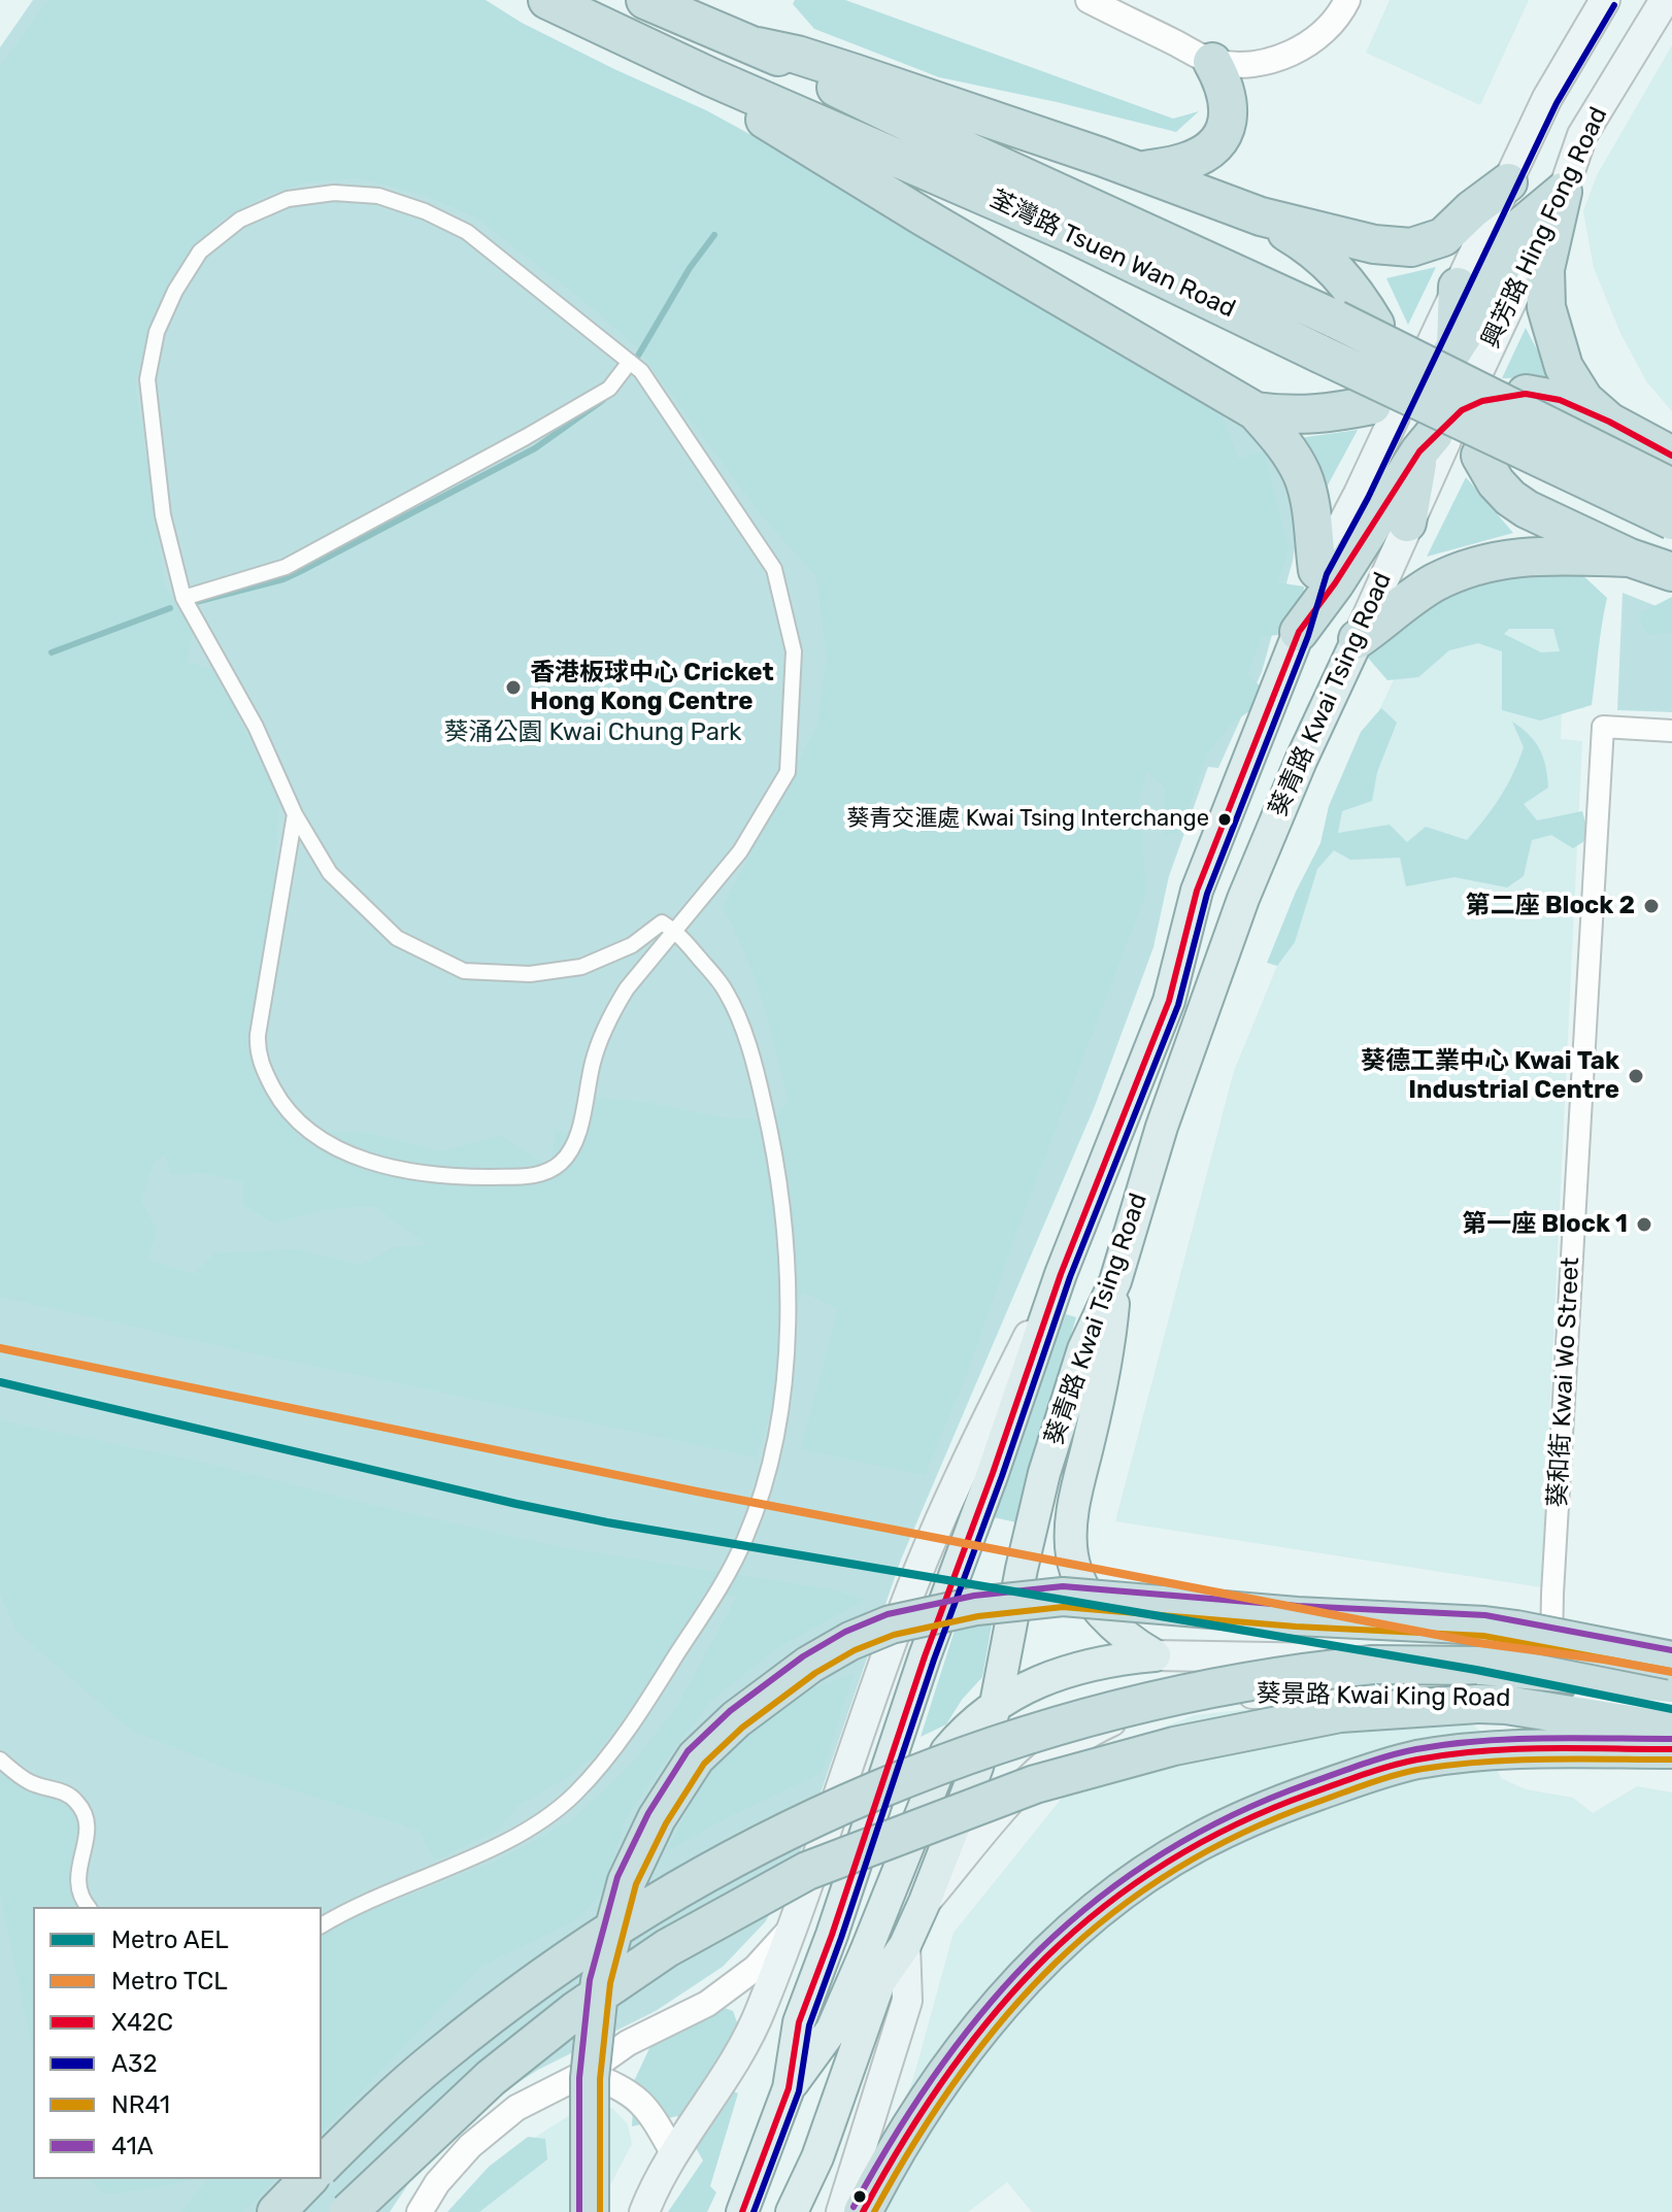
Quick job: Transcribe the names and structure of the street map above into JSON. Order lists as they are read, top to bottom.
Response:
{
  "streets": {
    "highway": ["荃灣路 Tsuen Wan Road"],
    "main road": ["興芳路 Hing Fong Road", "葵青路 Kwai Tsing Road", "葵景路 Kwai King Road"],
    "street": ["葵和街 Kwai Wo Street"]
  },
  "crossings": [
    ["葵青路 Kwai Tsing Road", "葵景路 Kwai King Road"],
    ["葵和街 Kwai Wo Street", "葵景路 Kwai King Road"]
  ],
  "parks": ["葵涌公園 Kwai Chung Park"],
  "places": [
    "香港板球中心 Cricket Hong Kong Centre",
    "葵青交滙處 Kwai Tsing Interchange",
    "第二座 Block 2",
    "葵德工業中心 Kwai Tak Industrial Centre",
    "第一座 Block 1"
  ],
  "lines": [
    "transit line A32",
    "transit line X42C",
    "metro line TCL",
    "metro line AEL",
    "transit line 41A",
    "transit line NR41"
  ],
  "legend": [
    "Metro AEL",
    "Metro TCL",
    "X42C",
    "A32",
    "NR41",
    "41A"
  ]
}
